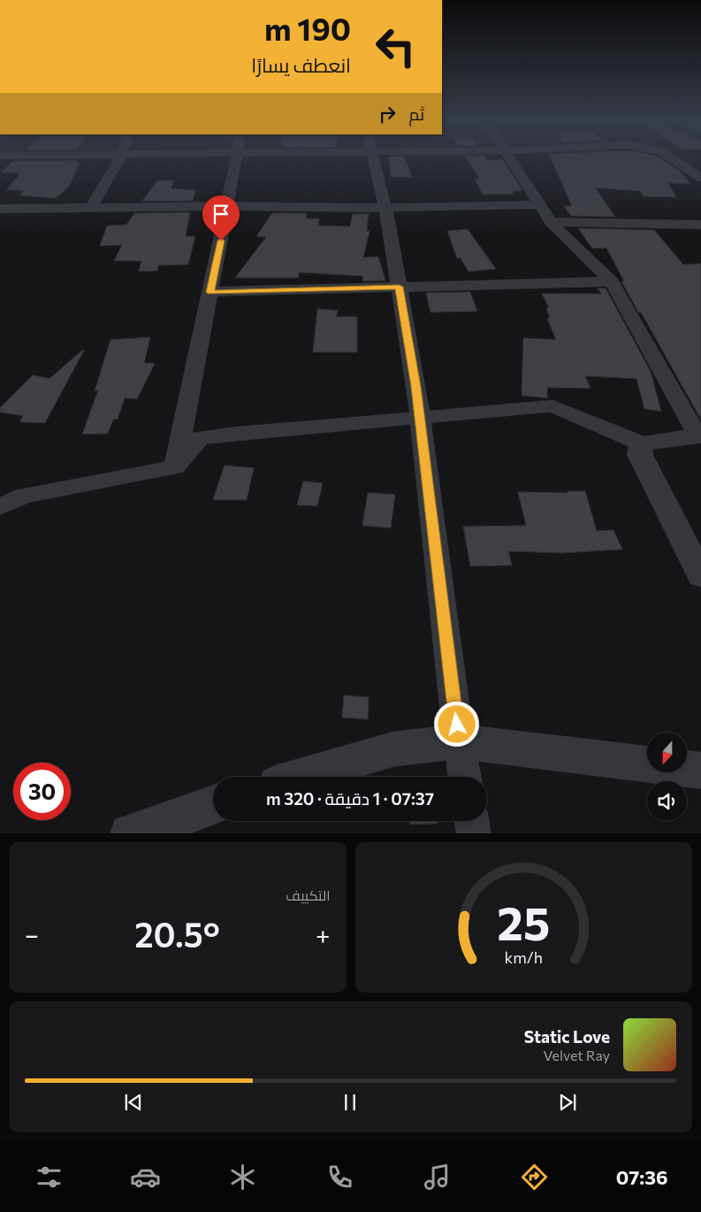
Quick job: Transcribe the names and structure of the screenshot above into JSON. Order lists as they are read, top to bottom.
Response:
{
  "north": "bottom",
  "page": {
    "turn": ["190 m", "انعطف يسارًا"],
    "then": "ثم",
    "limit": "30",
    "trip": "07:37 · 1 دقيقة · 320 m",
    "tile": "التكييف",
    "heat": ["−", "20.5°", "+"],
    "song": ["Static Love", "Velvet Ray"],
    "tabs": "07:36",
    "gauge": ["25", "km/h"]
  }
}
